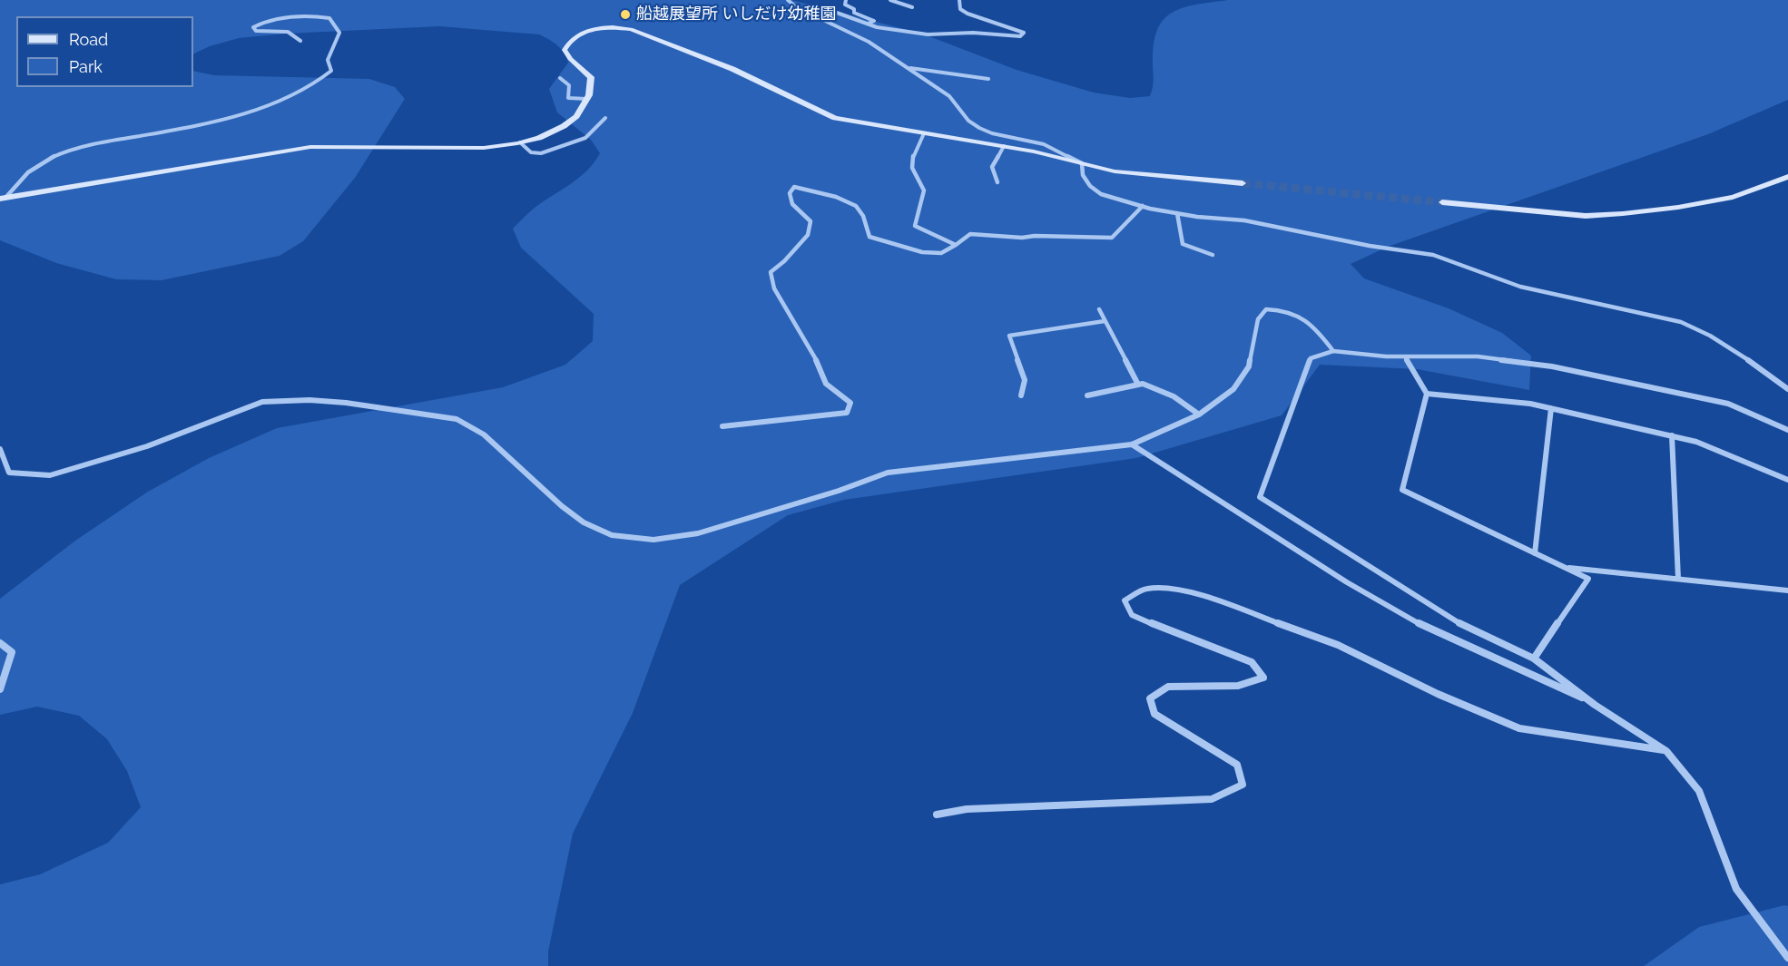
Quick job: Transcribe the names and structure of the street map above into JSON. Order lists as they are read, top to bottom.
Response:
{
  "places": ["船越展望所 いしだけ幼稚園"],
  "legend": ["Road", "Park"]
}
